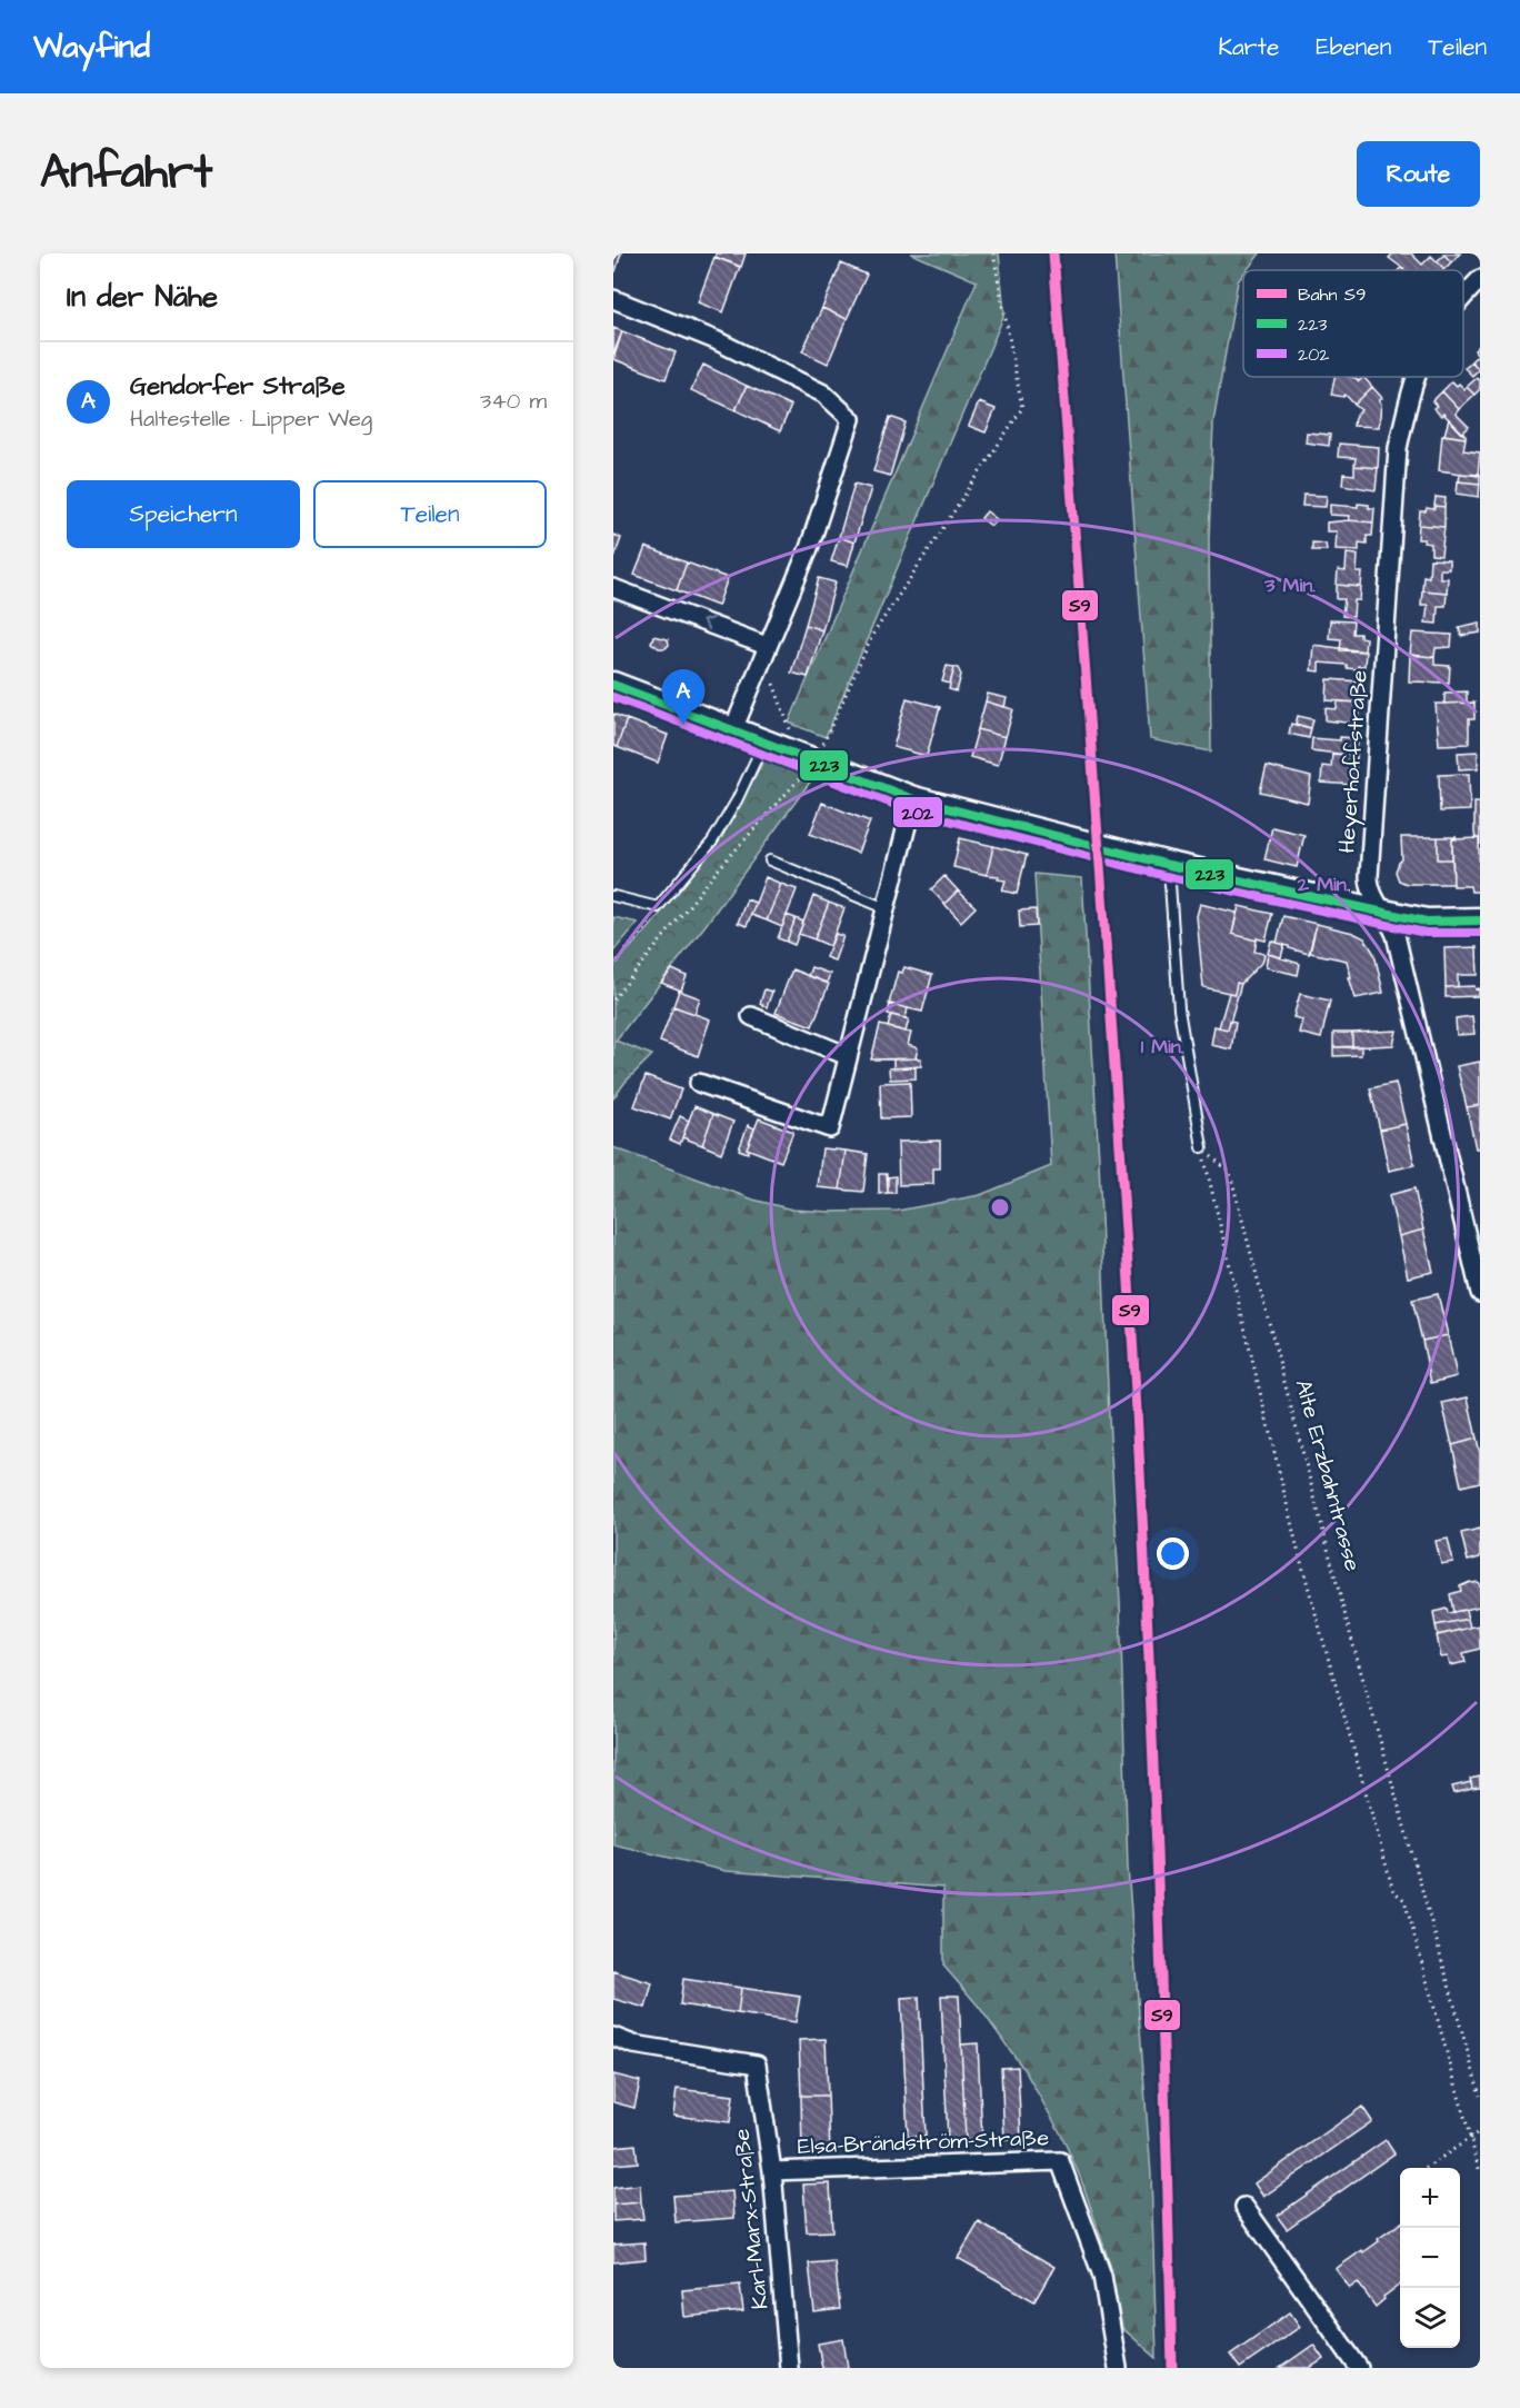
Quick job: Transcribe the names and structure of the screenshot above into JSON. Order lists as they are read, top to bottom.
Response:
{
  "streets": {
    "street": ["Heyerhoffstraße", "Elsa-Brändström-Straße", "Karl-Marx-Straße"],
    "path": ["Alte Erzbahntrasse"]
  },
  "crossings": [
    ["Elsa-Brändström-Straße", "Karl-Marx-Straße"]
  ],
  "lines": ["rail line S9", "transit line 223", "transit line 202"],
  "legend": ["Bahn S9", "223", "202"],
  "page": {
    "header": "Wayfind",
    "nav": ["Karte", "Ebenen", "Teilen"],
    "title": "Anfahrt",
    "buttons": [
      "Route",
      ["Speichern", "Teilen"]
    ],
    "heading": "In der Nähe",
    "list": [
      {
        "mark": "A",
        "name": "Gendorfer Straße",
        "note": "Haltestelle · Lipper Weg",
        "value": "340 m"
      }
    ],
    "pins": "A",
    "map_buttons": ["+", "−"]
  },
  "rings": ["3 Min.", "2 Min.", "1 Min."]
}
